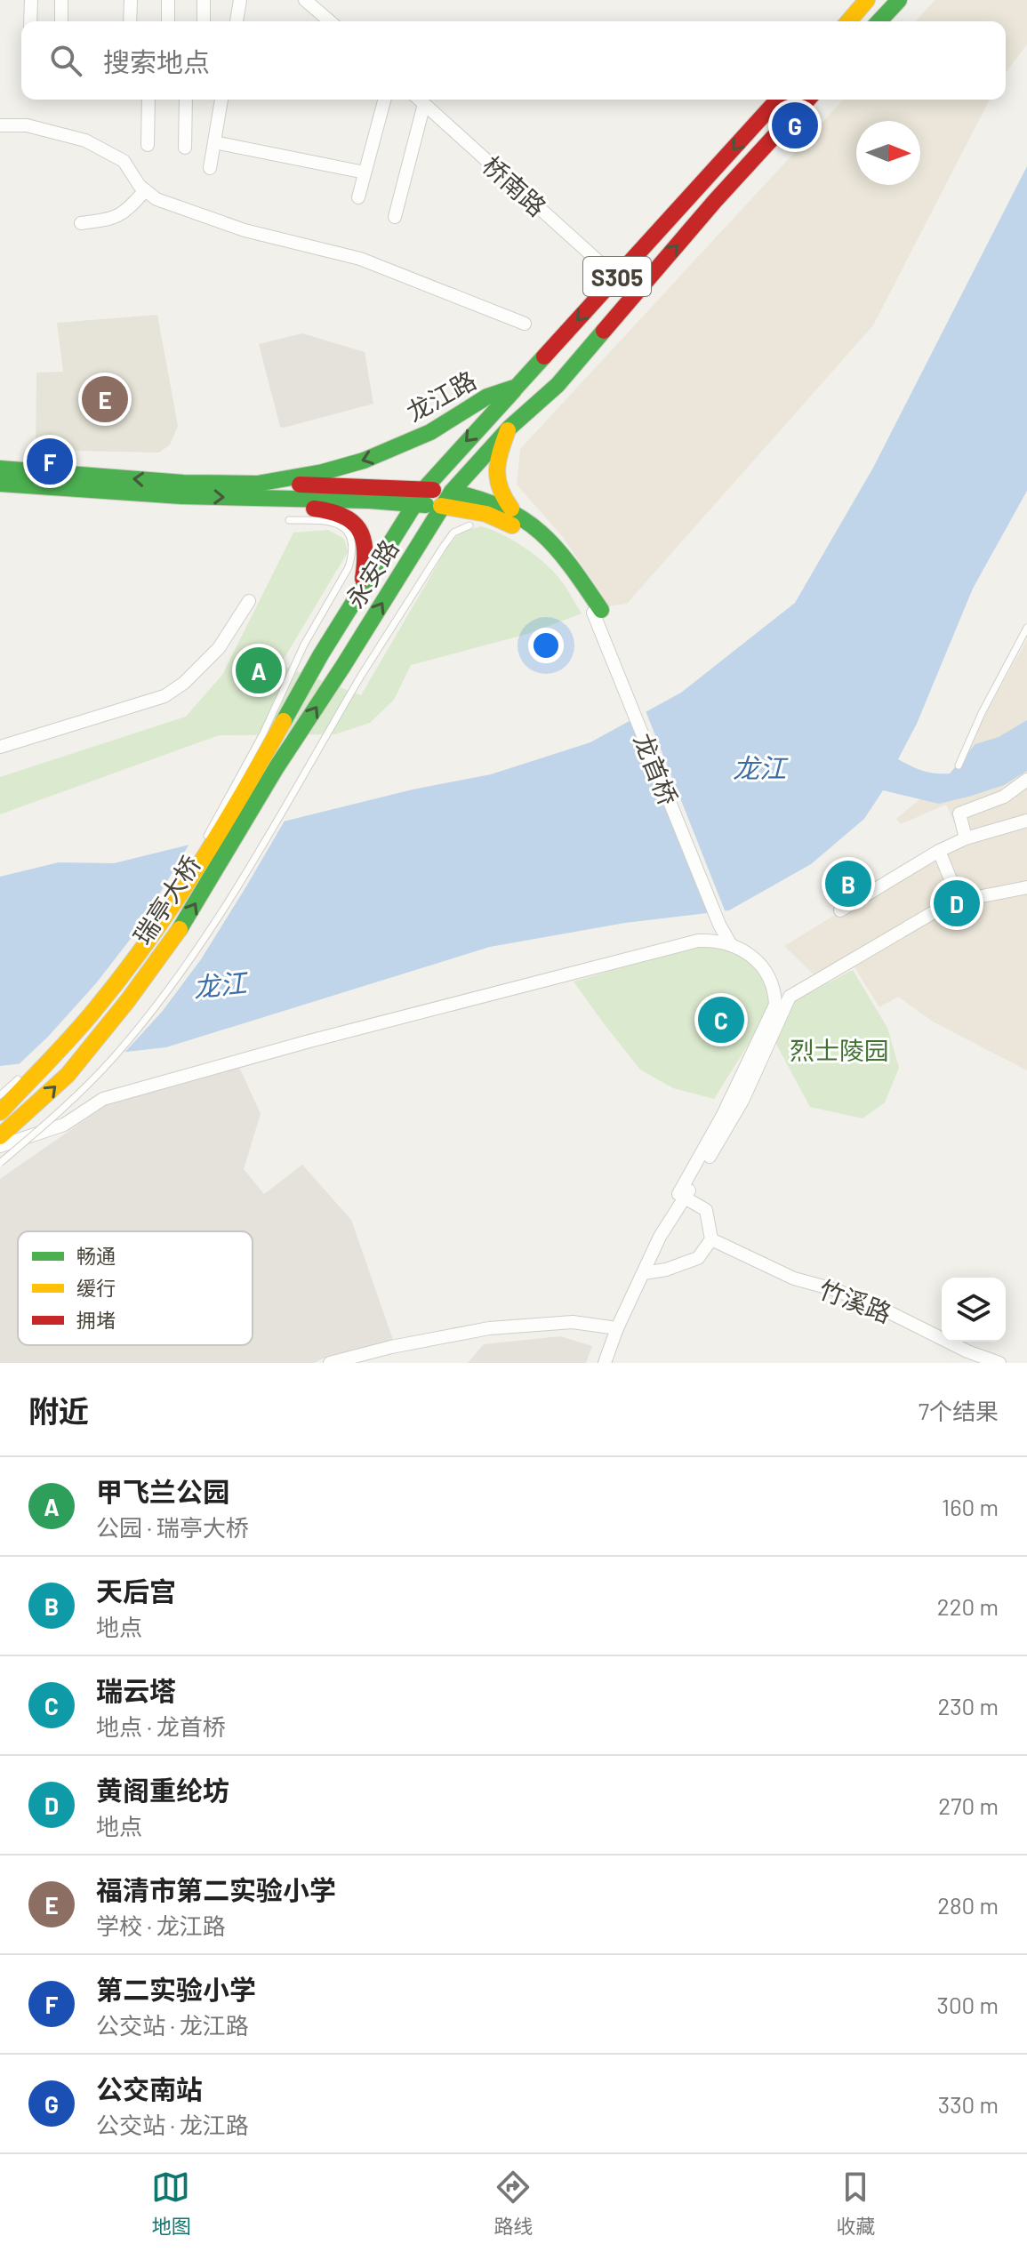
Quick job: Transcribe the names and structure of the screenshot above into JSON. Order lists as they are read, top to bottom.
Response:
{
  "streets": {
    "main road": [
      "S305",
      "龙江路",
      "永安路",
      "瑞亭大桥"
    ],
    "street": ["桥南路", "龙首桥", "竹溪路"]
  },
  "crossings": [
    ["桥南路", "龙江路"],
    ["S305", "永安路"],
    ["龙江路", "永安路"],
    ["永安路", "瑞亭大桥"]
  ],
  "water": ["龙江"],
  "parks": ["烈士陵园"],
  "legend": ["畅通", "缓行", "拥堵"],
  "north": "right",
  "page": {
    "search": "搜索地点",
    "pins": [
      "G",
      "E",
      "F",
      "A",
      "B",
      "D",
      "C"
    ],
    "heading": ["附近", "7个结果"],
    "list": [
      {
        "mark": "A",
        "name": "甲飞兰公园",
        "note": "公园 · 瑞亭大桥",
        "value": "160 m"
      },
      {
        "mark": "B",
        "name": "天后宫",
        "note": "地点",
        "value": "220 m"
      },
      {
        "mark": "C",
        "name": "瑞云塔",
        "note": "地点 · 龙首桥",
        "value": "230 m"
      },
      {
        "mark": "D",
        "name": "黄阁重纶坊",
        "note": "地点",
        "value": "270 m"
      },
      {
        "mark": "E",
        "name": "福清市第二实验小学",
        "note": "学校 · 龙江路",
        "value": "280 m"
      },
      {
        "mark": "F",
        "name": "第二实验小学",
        "note": "公交站 · 龙江路",
        "value": "300 m"
      },
      {
        "mark": "G",
        "name": "公交南站",
        "note": "公交站 · 龙江路",
        "value": "330 m"
      }
    ],
    "nav": ["地图", "路线", "收藏"]
  }
}
